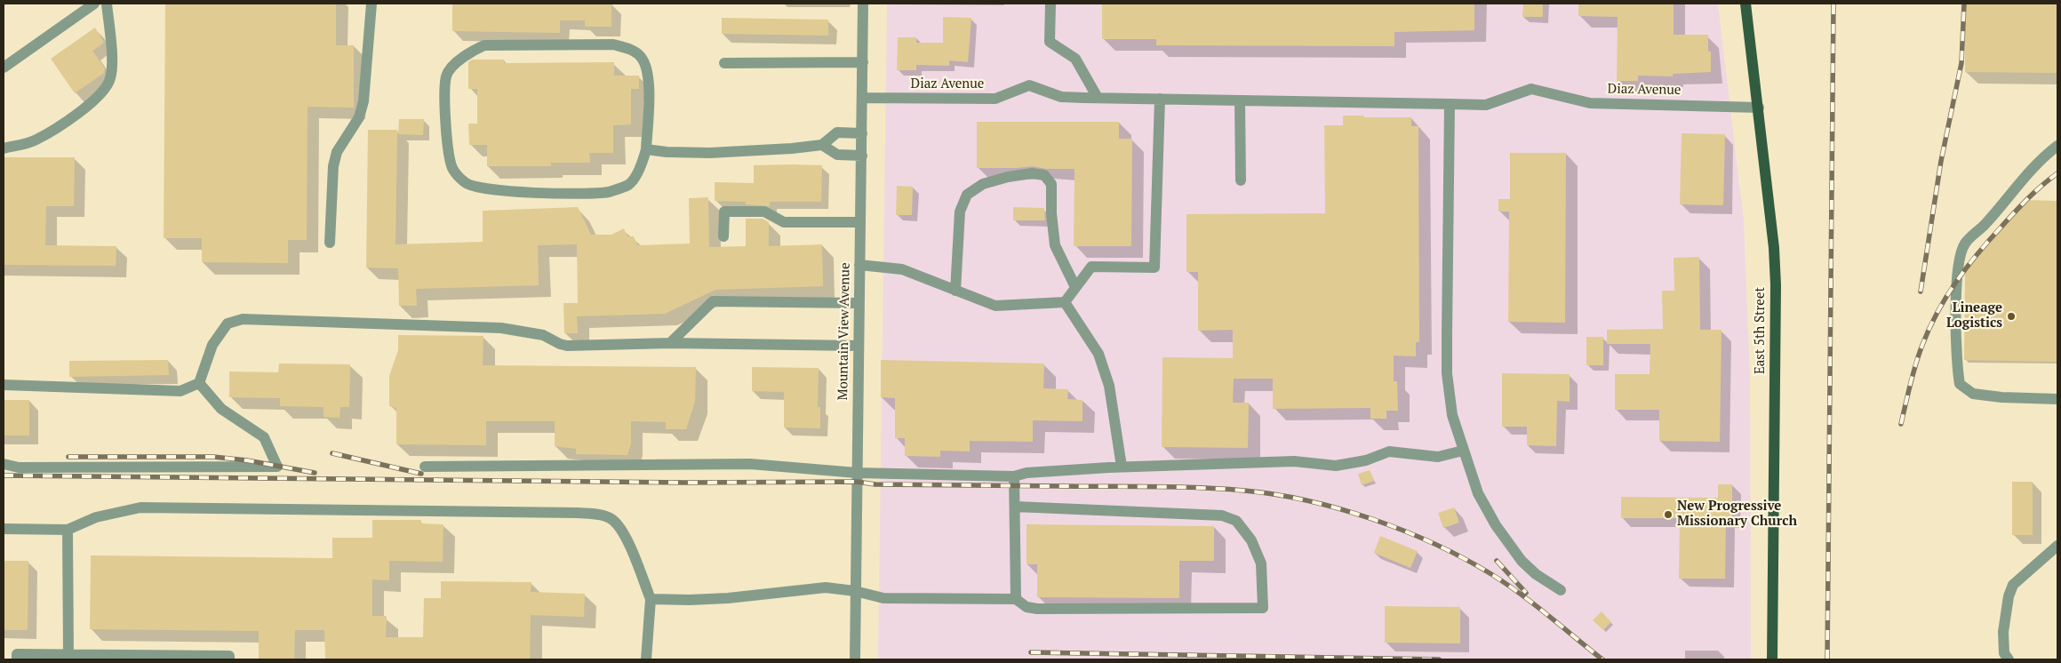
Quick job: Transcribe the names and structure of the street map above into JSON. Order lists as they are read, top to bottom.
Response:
{
  "streets": {
    "main road": ["East 5th Street"],
    "street": ["Diaz Avenue", "Mountain View Avenue"]
  },
  "crossings": [
    ["Diaz Avenue", "East 5th Street"],
    ["Diaz Avenue", "Mountain View Avenue"]
  ],
  "places": ["Lineage Logistics", "New Progressive Missionary Church"]
}
